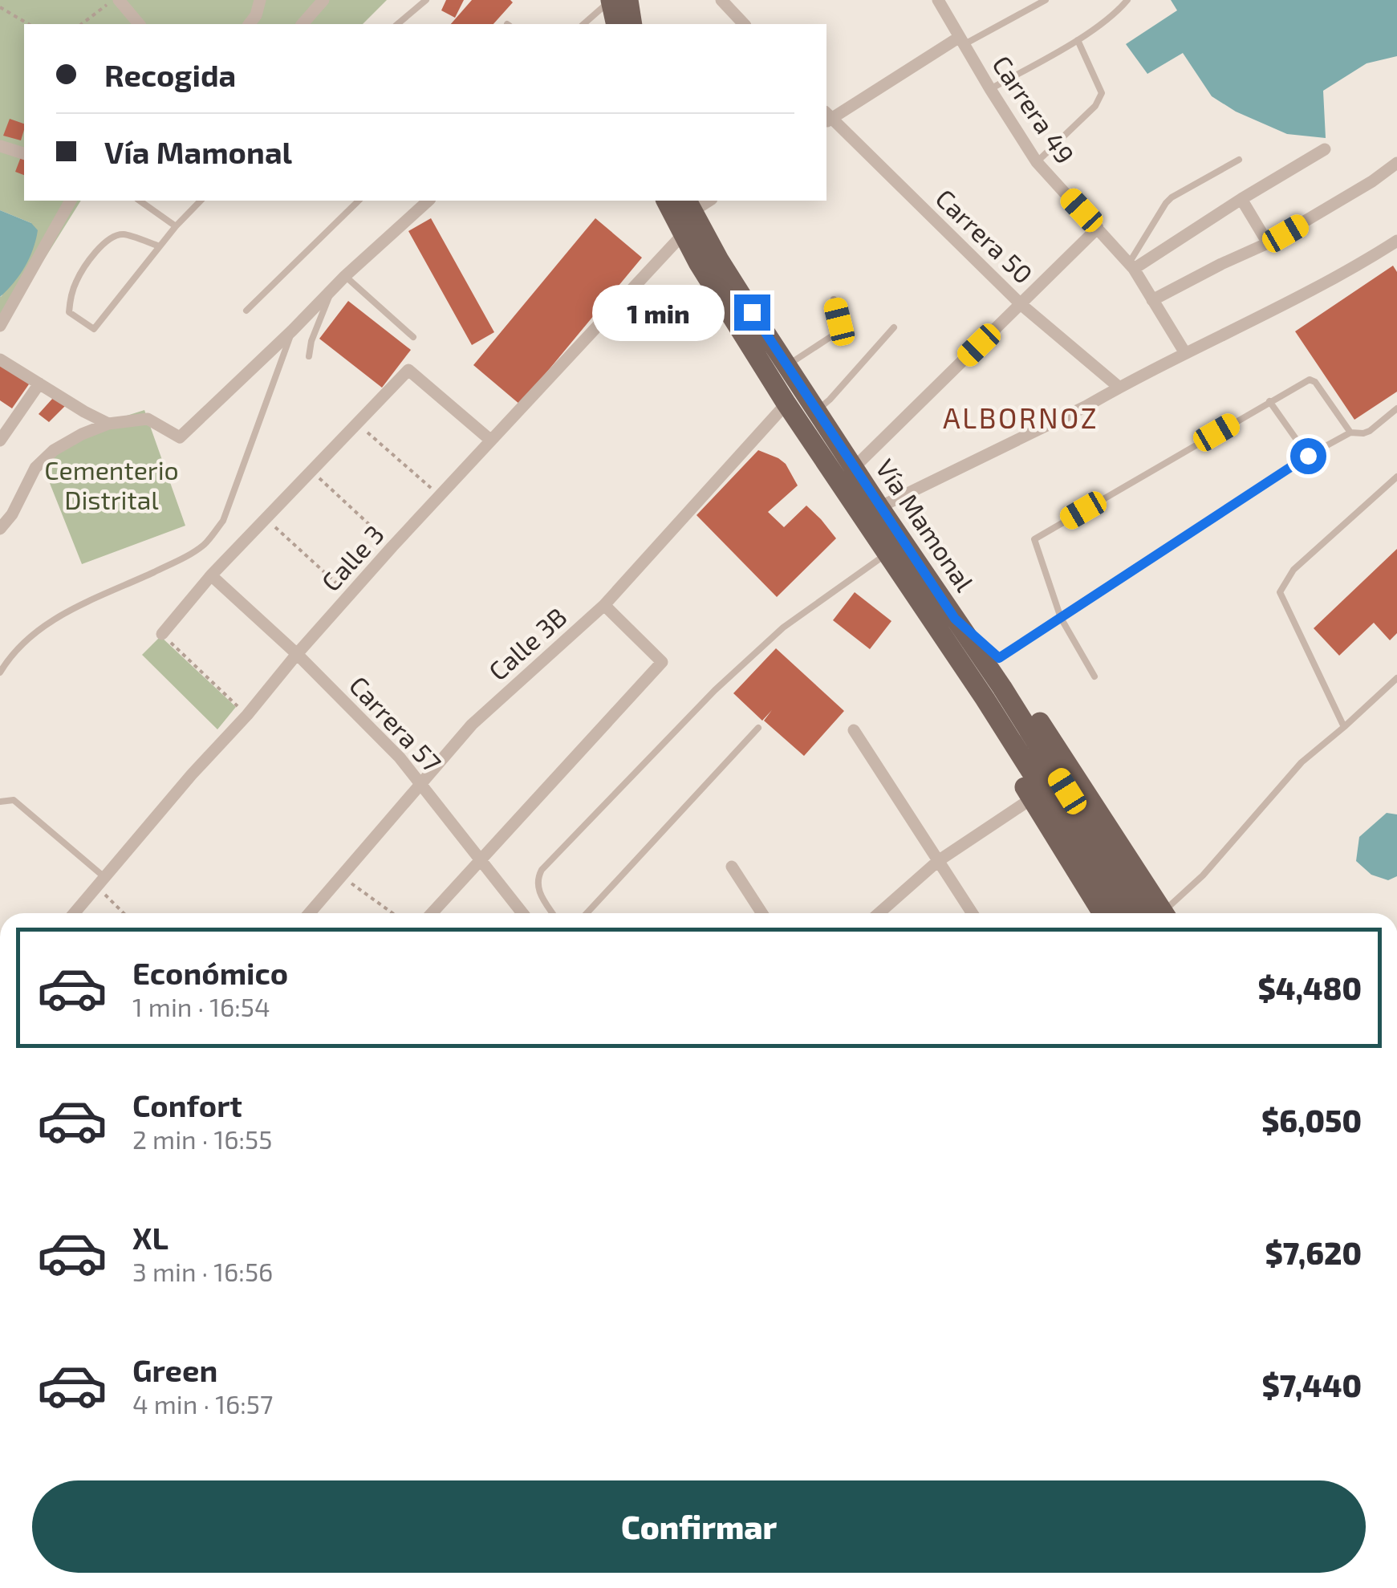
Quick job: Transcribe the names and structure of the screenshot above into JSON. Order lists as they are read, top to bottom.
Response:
{
  "streets": {
    "main road": ["Vía Mamonal"],
    "street": [
      "Carrera 49",
      "Carrera 50",
      "Calle 3",
      "Calle 3B",
      "Carrera 57"
    ]
  },
  "crossings": [
    ["Vía Mamonal", "Calle 3"],
    ["Vía Mamonal", "Calle 3B"],
    ["Calle 3", "Carrera 57"],
    ["Calle 3B", "Carrera 57"]
  ],
  "districts": ["ALBORNOZ"],
  "parks": ["Cementerio Distrital"],
  "page": {
    "banner": ["Recogida", "Vía Mamonal"],
    "bubble": "1 min",
    "list": [
      {
        "name": "Económico",
        "note": "1 min · 16:54",
        "value": "$4,480"
      },
      {
        "name": "Confort",
        "note": "2 min · 16:55",
        "value": "$6,050"
      },
      {
        "name": "XL",
        "note": "3 min · 16:56",
        "value": "$7,620"
      },
      {
        "name": "Green",
        "note": "4 min · 16:57",
        "value": "$7,440"
      }
    ],
    "buttons": "Confirmar"
  }
}
